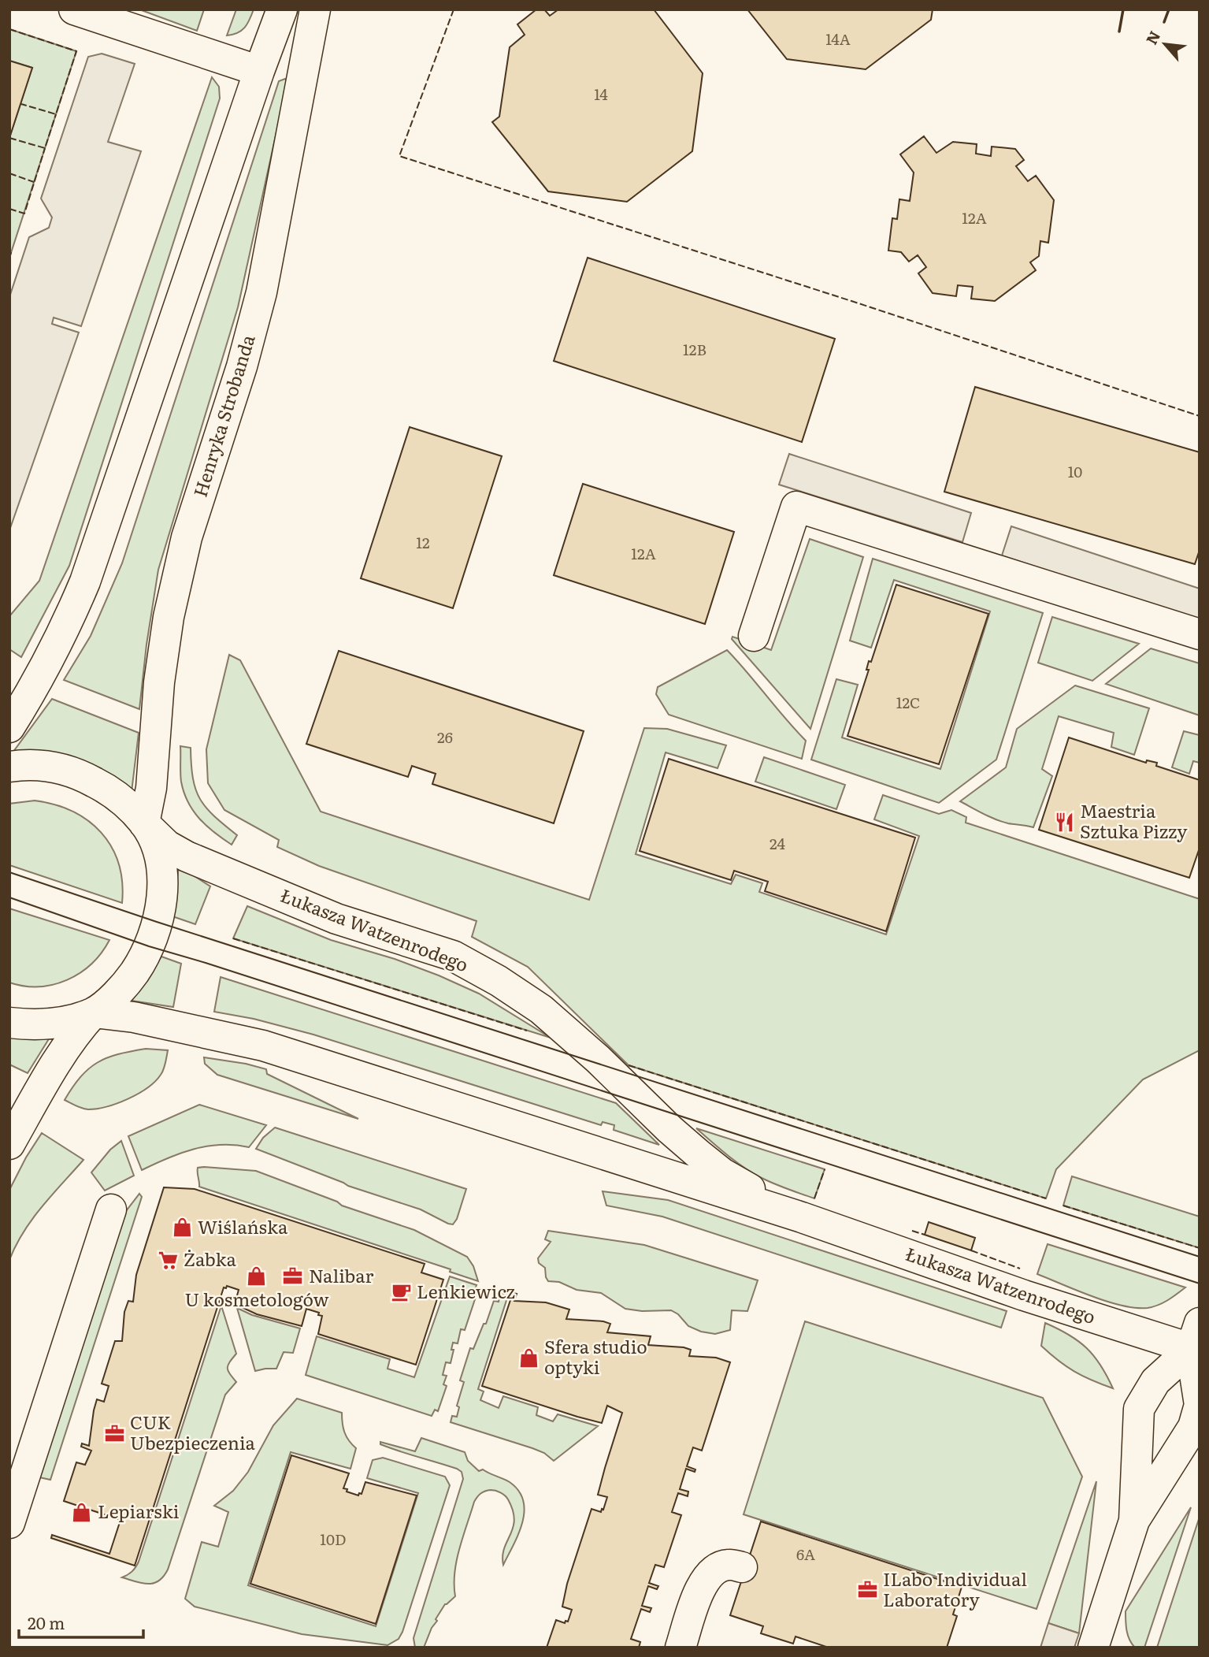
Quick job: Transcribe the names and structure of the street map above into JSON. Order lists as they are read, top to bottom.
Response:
{
  "streets": {
    "street": ["Henryka Strobanda", "Łukasza Watzenrodego"]
  },
  "crossings": [
    ["Henryka Strobanda", "Łukasza Watzenrodego"]
  ],
  "places": {
    "restaurant": ["Maestria Sztuka Pizzy"],
    "shop": [
      "Wiślańska",
      "U kosmetologów",
      "Sfera studio optyki",
      "Lepiarski"
    ],
    "supermarket": ["Żabka"],
    "office": ["Nalibar", "CUK Ubezpieczenia", "ILabo Individual Laboratory"],
    "cafe": ["Lenkiewicz"]
  },
  "house_numbers": [
    "14A",
    "14",
    "12A",
    "12B",
    "10",
    "12",
    "12A",
    "12C",
    "26",
    "24",
    "10D",
    "6A"
  ],
  "scale_bar": "20 m",
  "north": "top left"
}
